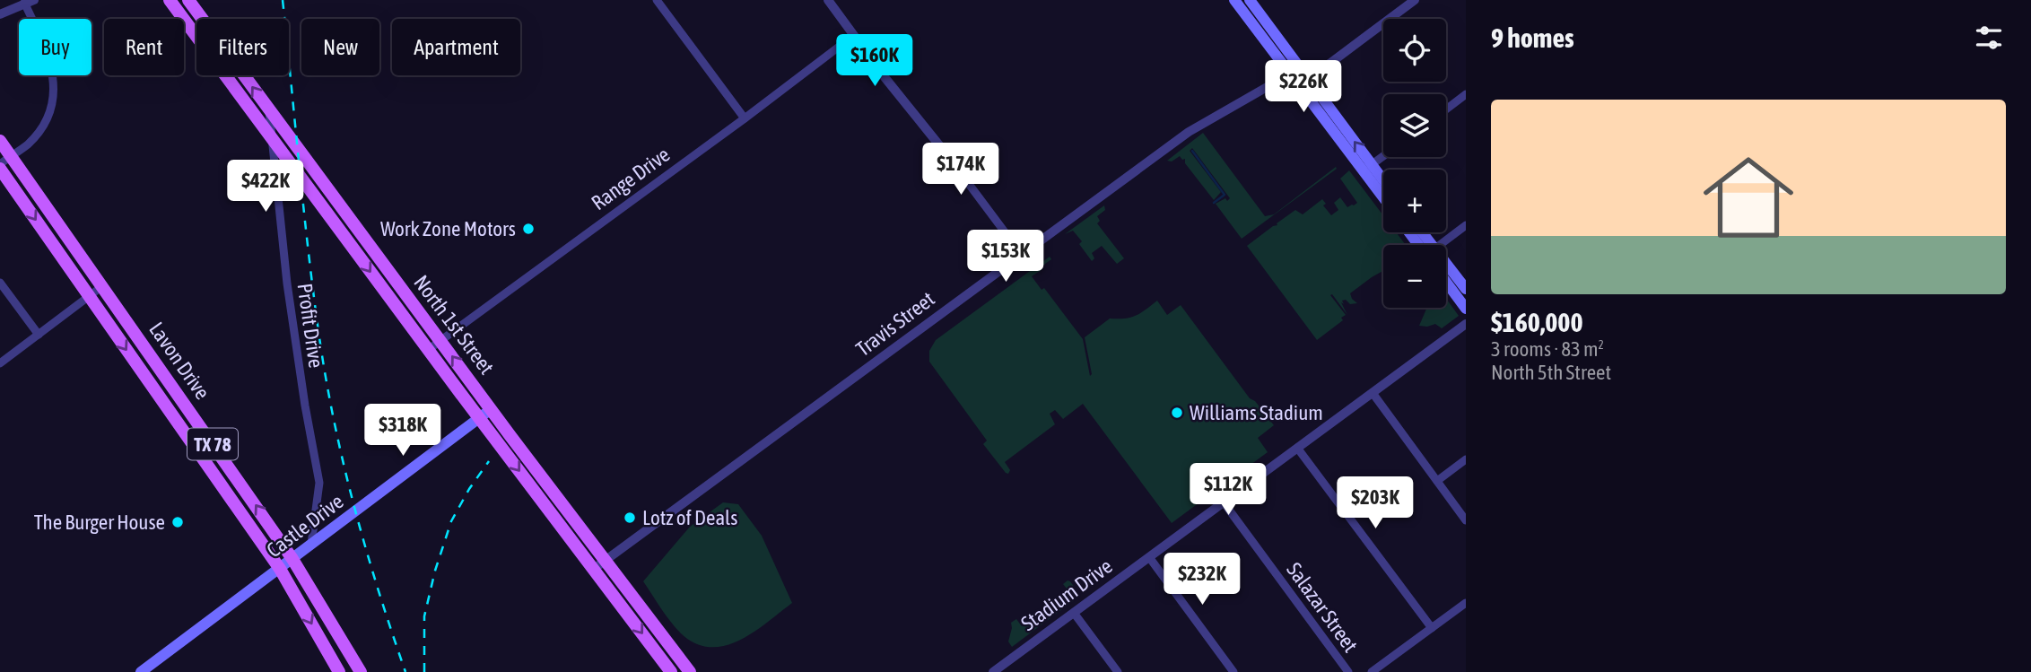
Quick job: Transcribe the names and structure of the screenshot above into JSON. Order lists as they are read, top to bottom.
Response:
{
  "streets": {
    "main road": [
      "North 1st Street",
      "Lavon Drive",
      "TX 78",
      "Castle Drive"
    ],
    "street": [
      "Range Drive",
      "Travis Street",
      "Profit Drive",
      "Stadium Drive",
      "Salazar Street"
    ]
  },
  "crossings": [
    ["Range Drive", "North 1st Street"],
    ["Travis Street", "North 1st Street"],
    ["North 1st Street", "Profit Drive"],
    ["North 1st Street", "Castle Drive"],
    ["Profit Drive", "Castle Drive"],
    ["Lavon Drive", "Castle Drive"],
    ["Stadium Drive", "Salazar Street"]
  ],
  "places": [
    "Work Zone Motors",
    "Williams Stadium",
    "Lotz of Deals",
    "The Burger House"
  ],
  "page": {
    "heading": "9 homes",
    "map_buttons": ["+", "−"],
    "chip": [
      "Buy",
      "Rent",
      "Filters",
      "New",
      "Apartment"
    ],
    "price": [
      "$160K",
      "$226K",
      "$174K",
      "$422K",
      "$153K",
      "$318K",
      "$112K",
      "$203K",
      "$232K"
    ],
    "list": [
      {
        "name": "$160,000",
        "note": "3 rooms · 83 m² · North 5th Street"
      }
    ]
  }
}
